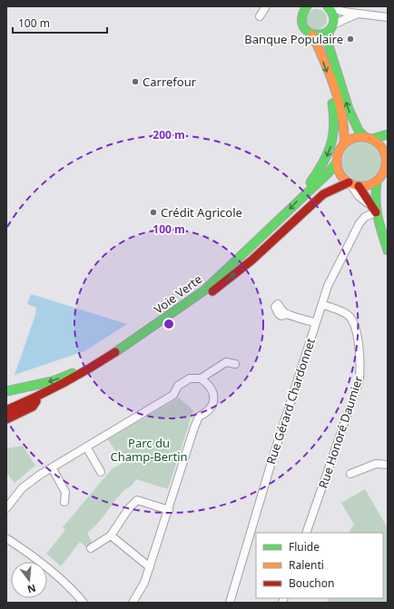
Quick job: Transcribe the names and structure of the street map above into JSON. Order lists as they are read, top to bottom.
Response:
{
  "streets": {
    "main road": ["Voie Verte"],
    "street": ["Rue Gérard Chardonnet", "Rue Honoré Daumier"]
  },
  "crossings": [
    ["Rue Gérard Chardonnet", "Rue Honoré Daumier"]
  ],
  "parks": ["Parc du Champ-Bertin"],
  "places": ["Banque Populaire", "Carrefour", "Crédit Agricole"],
  "legend": ["Fluide", "Ralenti", "Bouchon"],
  "scale_bar": "100 m",
  "north": "bottom",
  "rings": ["200 m", "100 m"]
}
